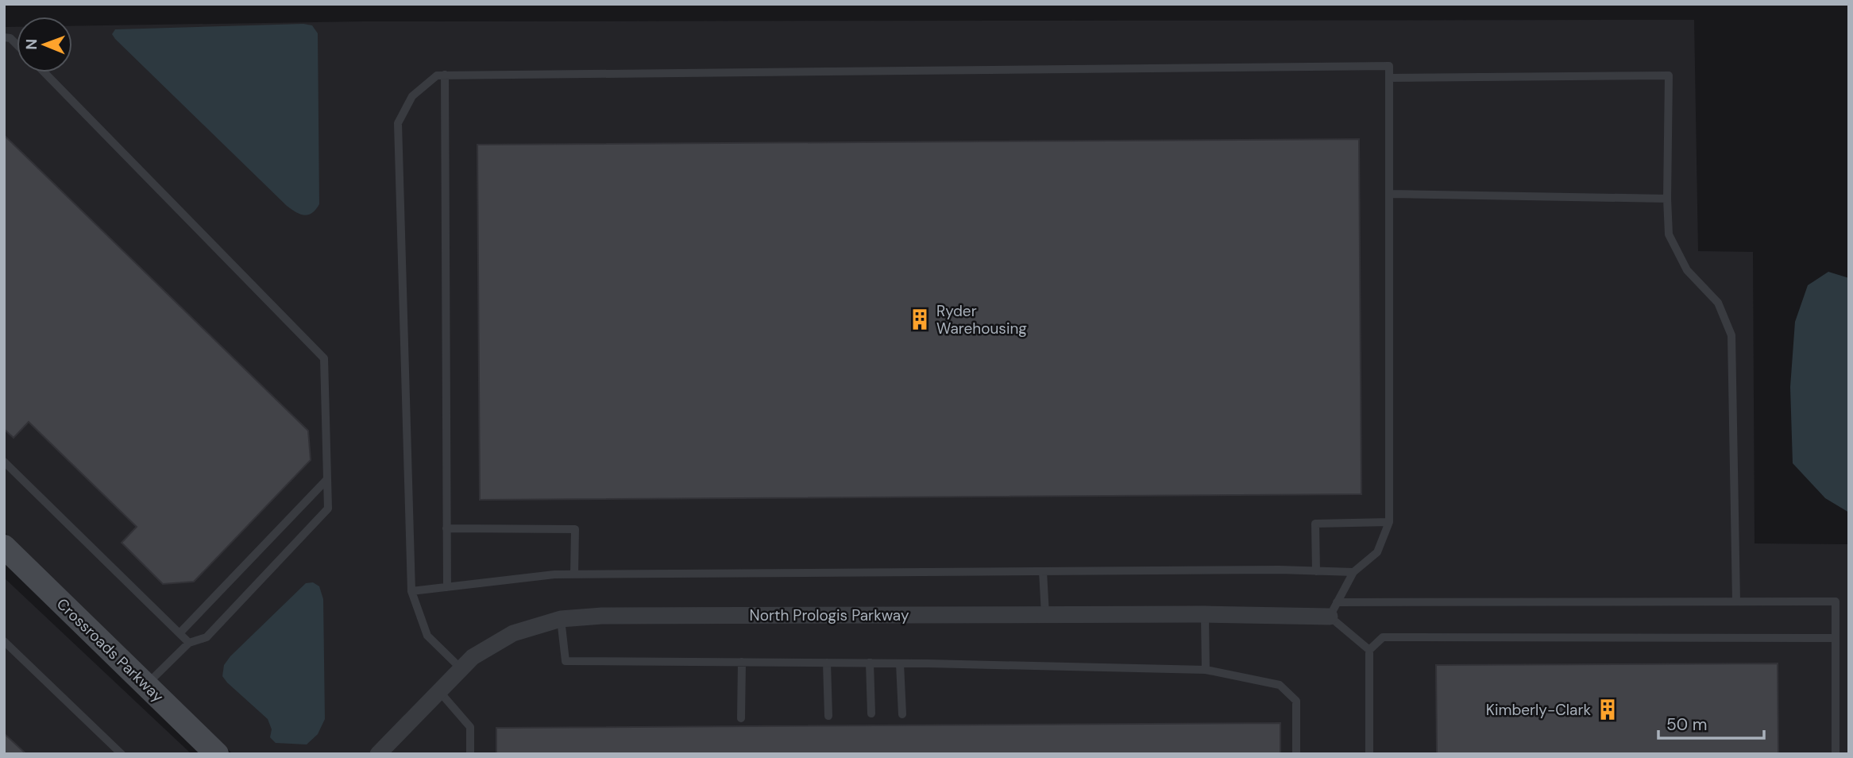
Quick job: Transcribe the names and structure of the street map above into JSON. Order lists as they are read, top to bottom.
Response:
{
  "streets": {
    "street": ["North Prologis Parkway", "Crossroads Parkway"]
  },
  "places": {
    "building": ["Ryder Warehousing", "Kimberly-Clark"]
  },
  "scale_bar": "50 m",
  "north": "left"
}
